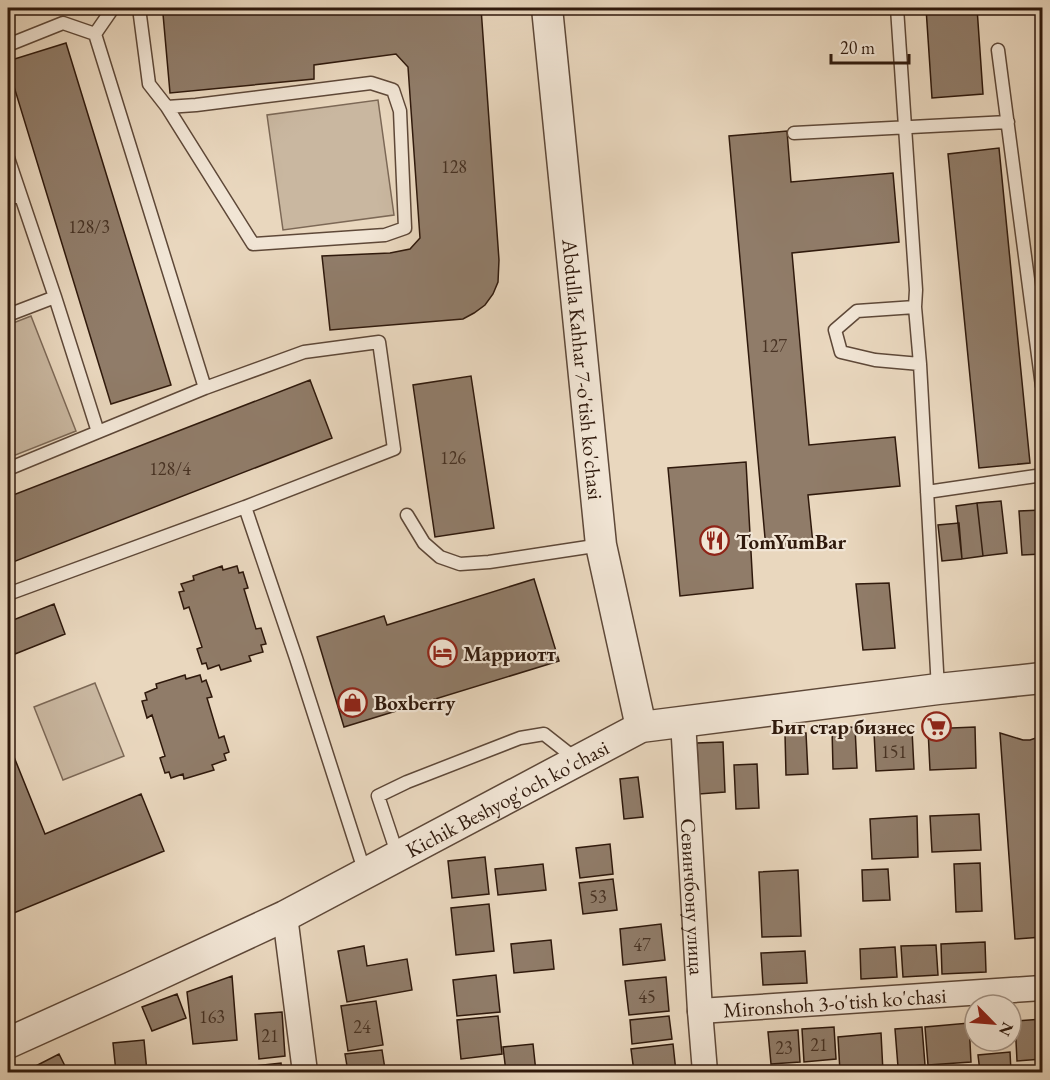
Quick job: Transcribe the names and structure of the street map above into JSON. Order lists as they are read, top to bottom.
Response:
{
  "streets": {
    "street": [
      "Abdulla Kahhar 7-o'tish ko'chasi",
      "Kichik Beshyog'och ko'chasi",
      "Севинчбону улица",
      "Mironshoh 3-o'tish ko'chasi"
    ]
  },
  "crossings": [
    ["Abdulla Kahhar 7-o'tish ko'chasi", "Kichik Beshyog'och ko'chasi"],
    ["Kichik Beshyog'och ko'chasi", "Севинчбону улица"],
    ["Севинчбону улица", "Mironshoh 3-o'tish ko'chasi"]
  ],
  "places": {
    "restaurant": ["TomYumBar"],
    "hotel": ["Марриотт"],
    "shop": ["Boxberry"],
    "supermarket": ["Биг стар бизнес"]
  },
  "house_numbers": [
    "128",
    "128/3",
    "127",
    "126",
    "128/4",
    "151",
    "53",
    "47",
    "45",
    "163",
    "24",
    "21",
    "21",
    "23"
  ],
  "scale_bar": "20 m",
  "north": "bottom right"
}
